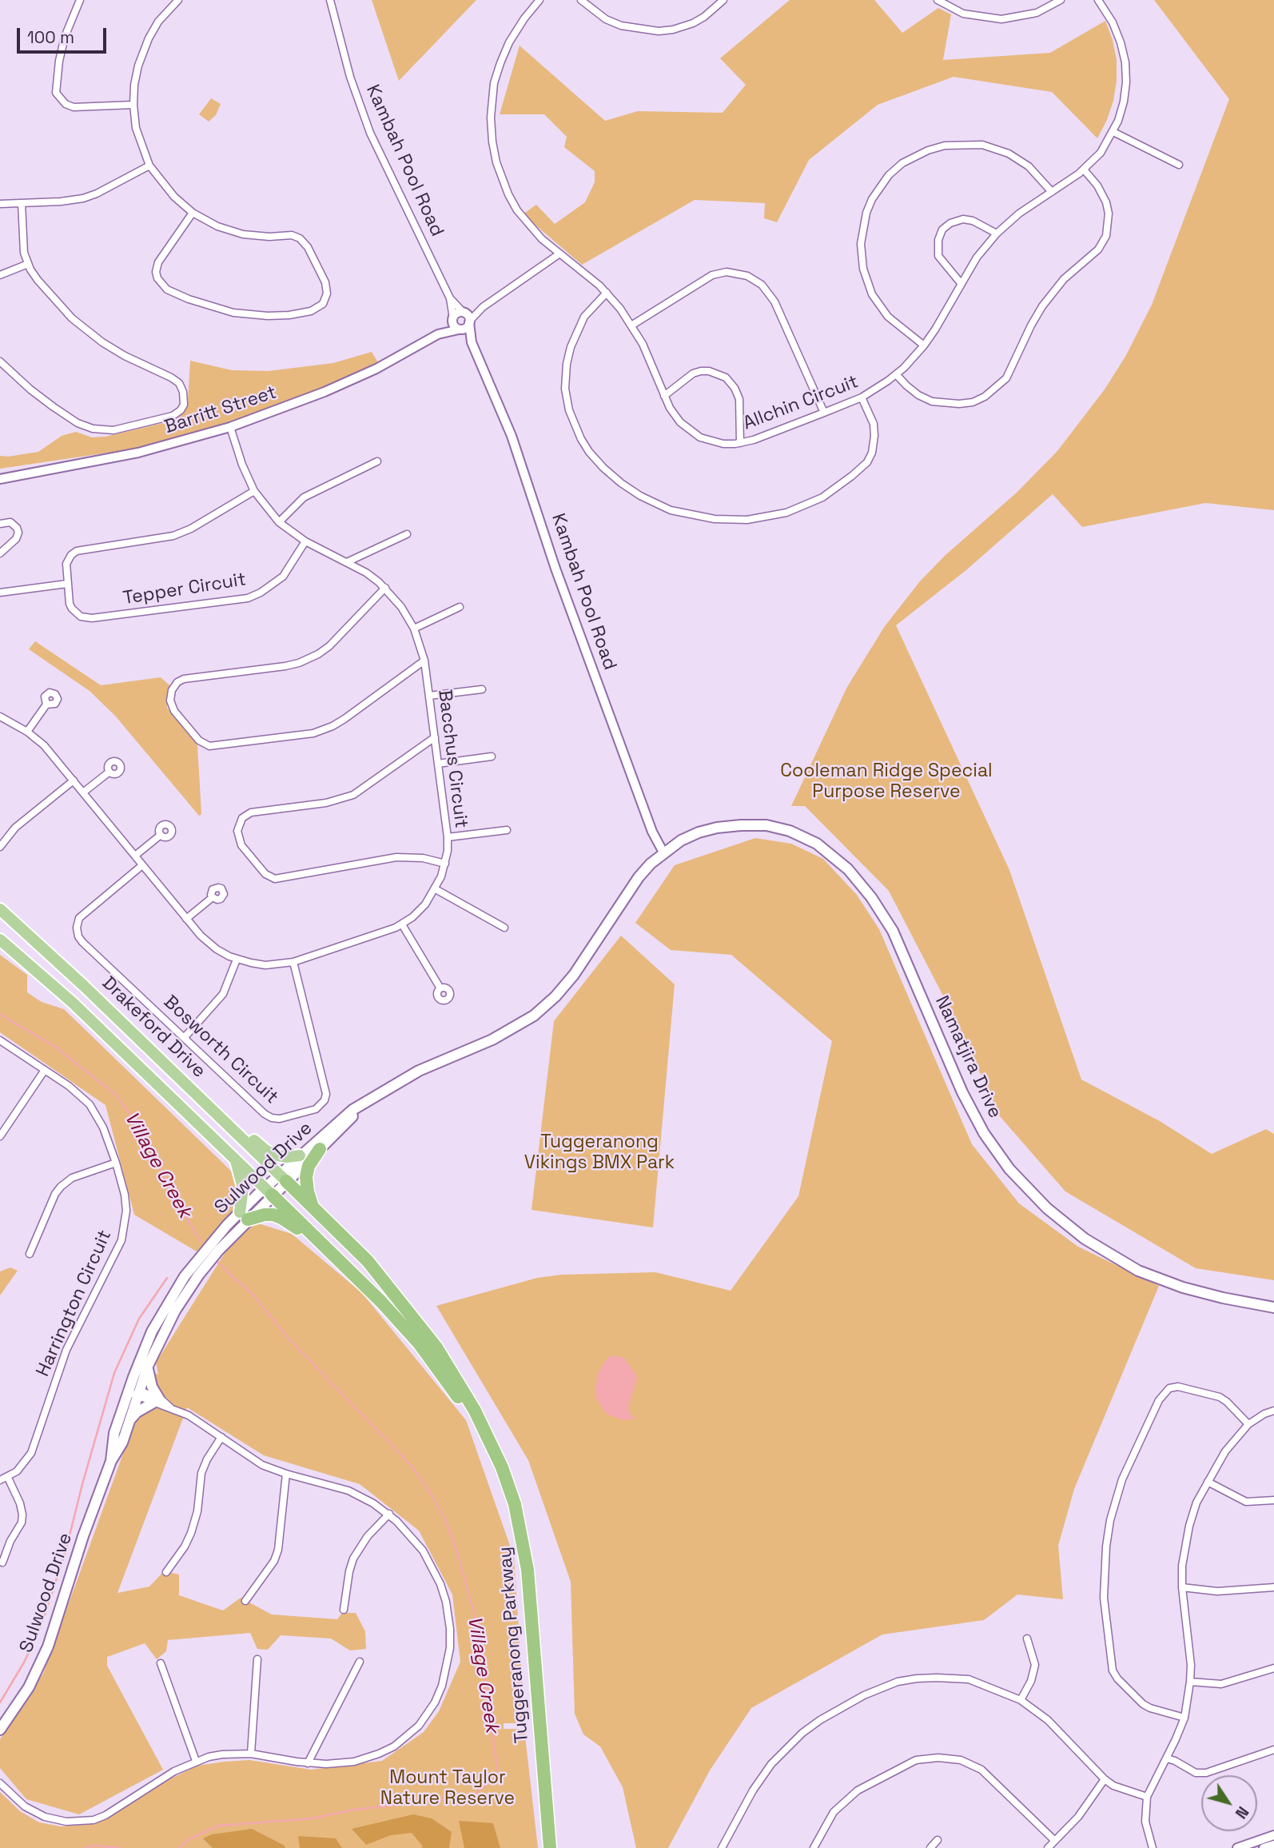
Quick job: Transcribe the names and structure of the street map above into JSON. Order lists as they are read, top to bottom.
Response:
{
  "streets": {
    "highway": ["Drakeford Drive", "Tuggeranong Parkway"],
    "main road": ["Namatjira Drive", "Sulwood Drive"],
    "street": [
      "Kambah Pool Road",
      "Allchin Circuit",
      "Barritt Street",
      "Tepper Circuit",
      "Bacchus Circuit",
      "Bosworth Circuit",
      "Harrington Circuit"
    ]
  },
  "crossings": [
    ["Kambah Pool Road", "Barritt Street"],
    ["Kambah Pool Road", "Namatjira Drive"],
    ["Kambah Pool Road", "Sulwood Drive"],
    ["Barritt Street", "Bacchus Circuit"],
    ["Tepper Circuit", "Bacchus Circuit"],
    ["Bacchus Circuit", "Bosworth Circuit"],
    ["Drakeford Drive", "Sulwood Drive"],
    ["Drakeford Drive", "Tuggeranong Parkway"],
    ["Namatjira Drive", "Sulwood Drive"],
    ["Sulwood Drive", "Tuggeranong Parkway"]
  ],
  "water": ["Village Creek"],
  "parks": ["Cooleman Ridge Special Purpose Reserve", "Tuggeranong Vikings BMX Park", "Mount Taylor Nature Reserve"],
  "scale_bar": "100 m",
  "north": "bottom right"
}
